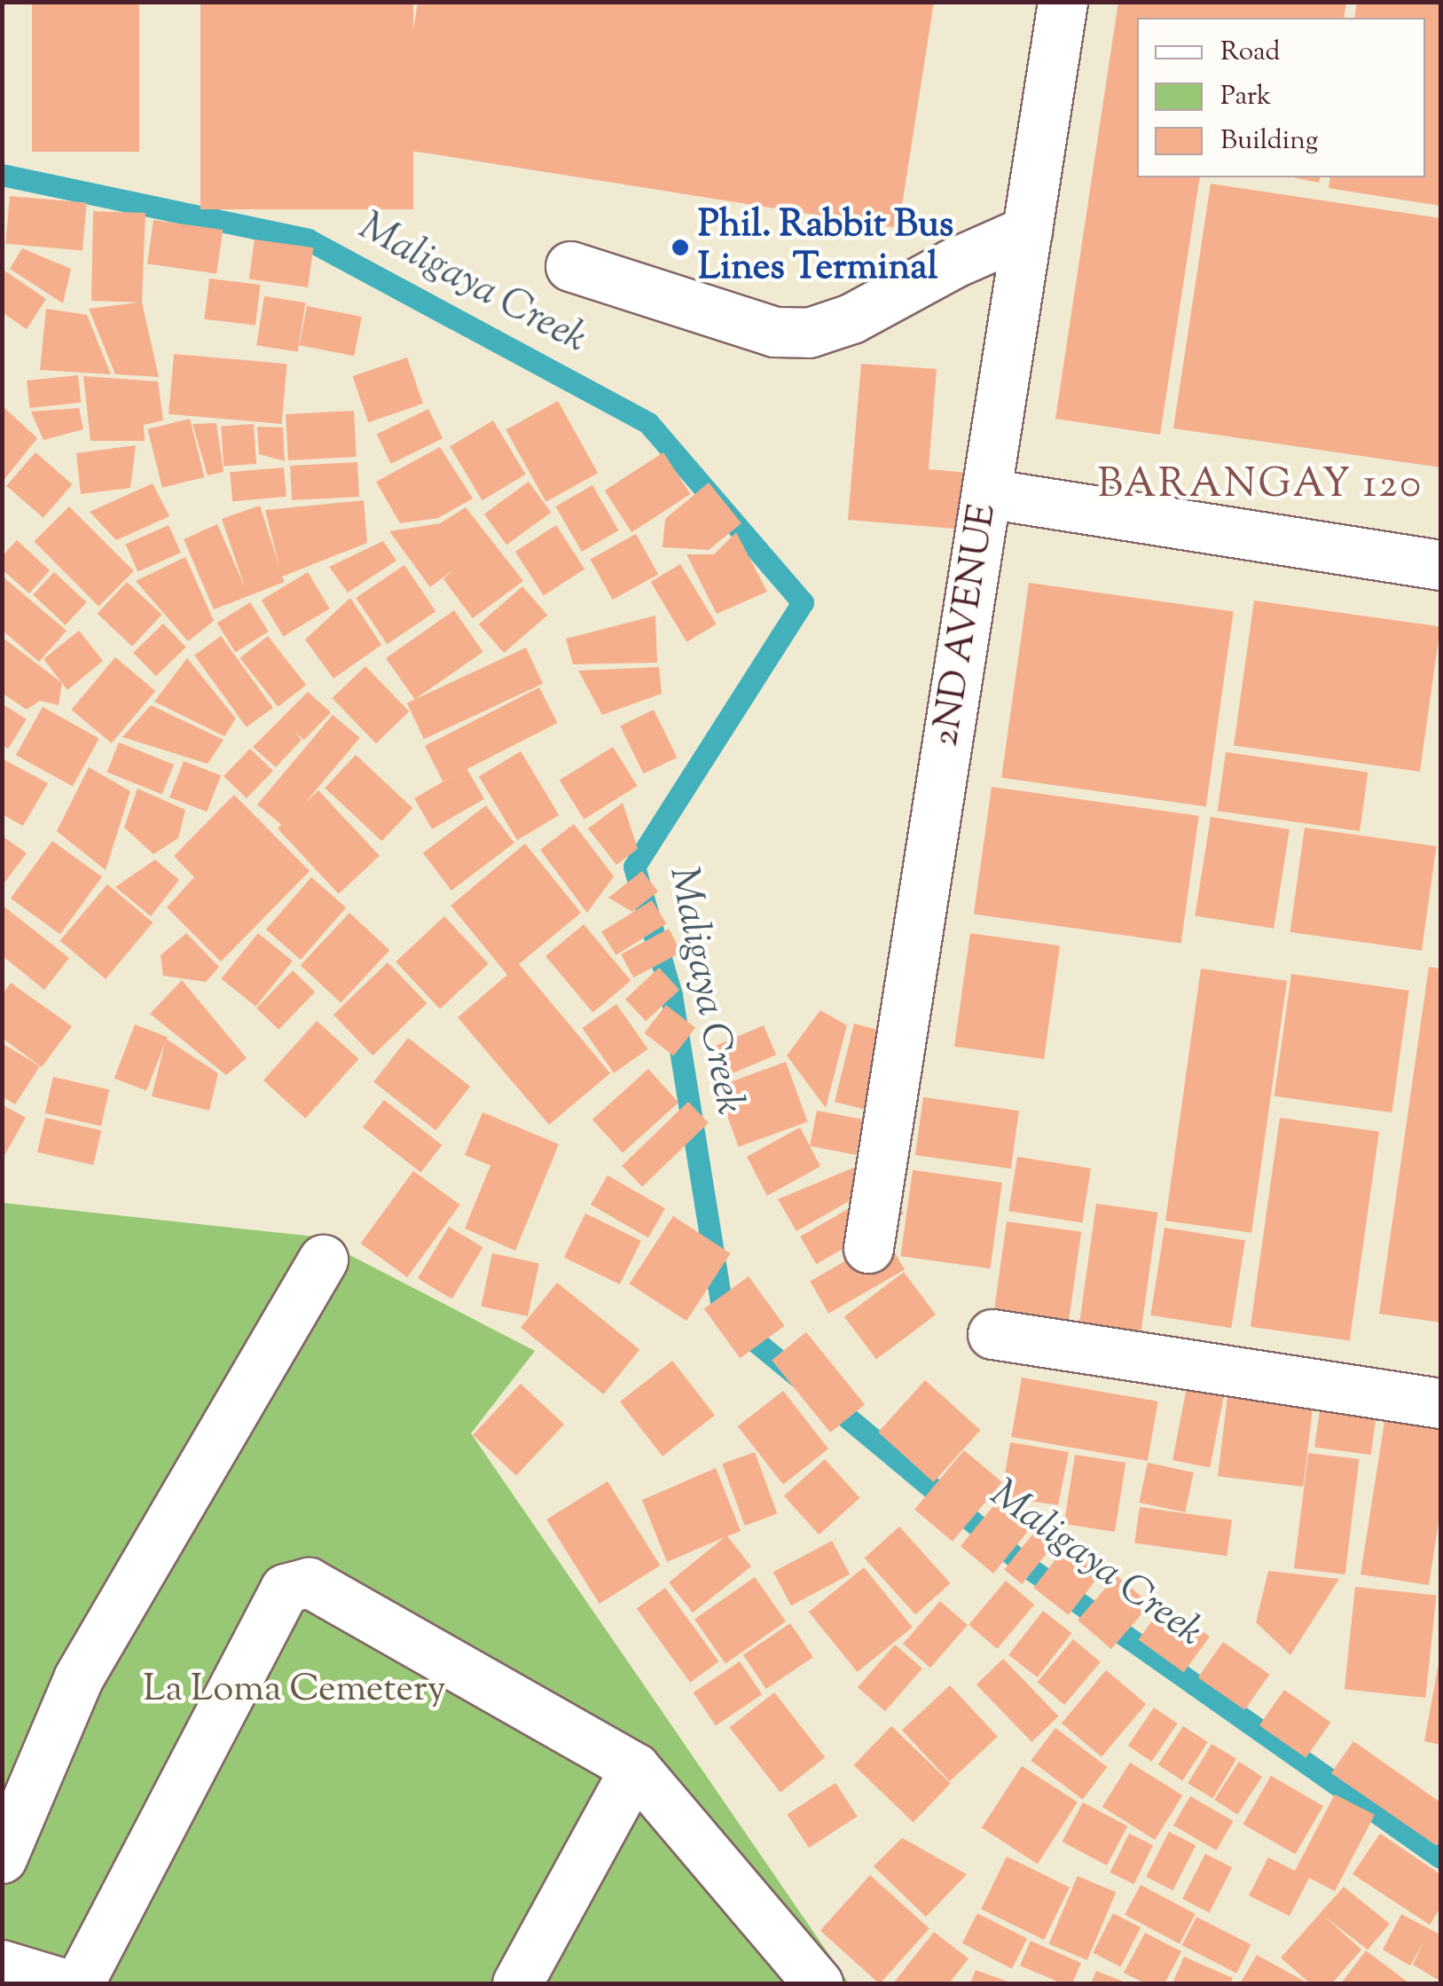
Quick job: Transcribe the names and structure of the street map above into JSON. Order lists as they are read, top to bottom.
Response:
{
  "streets": {
    "street": ["2ND AVENUE"]
  },
  "districts": ["BARANGAY 120"],
  "water": ["Maligaya Creek"],
  "parks": ["La Loma Cemetery"],
  "places": ["Phil. Rabbit Bus Lines Terminal"],
  "legend": ["Road", "Park", "Building"]
}
